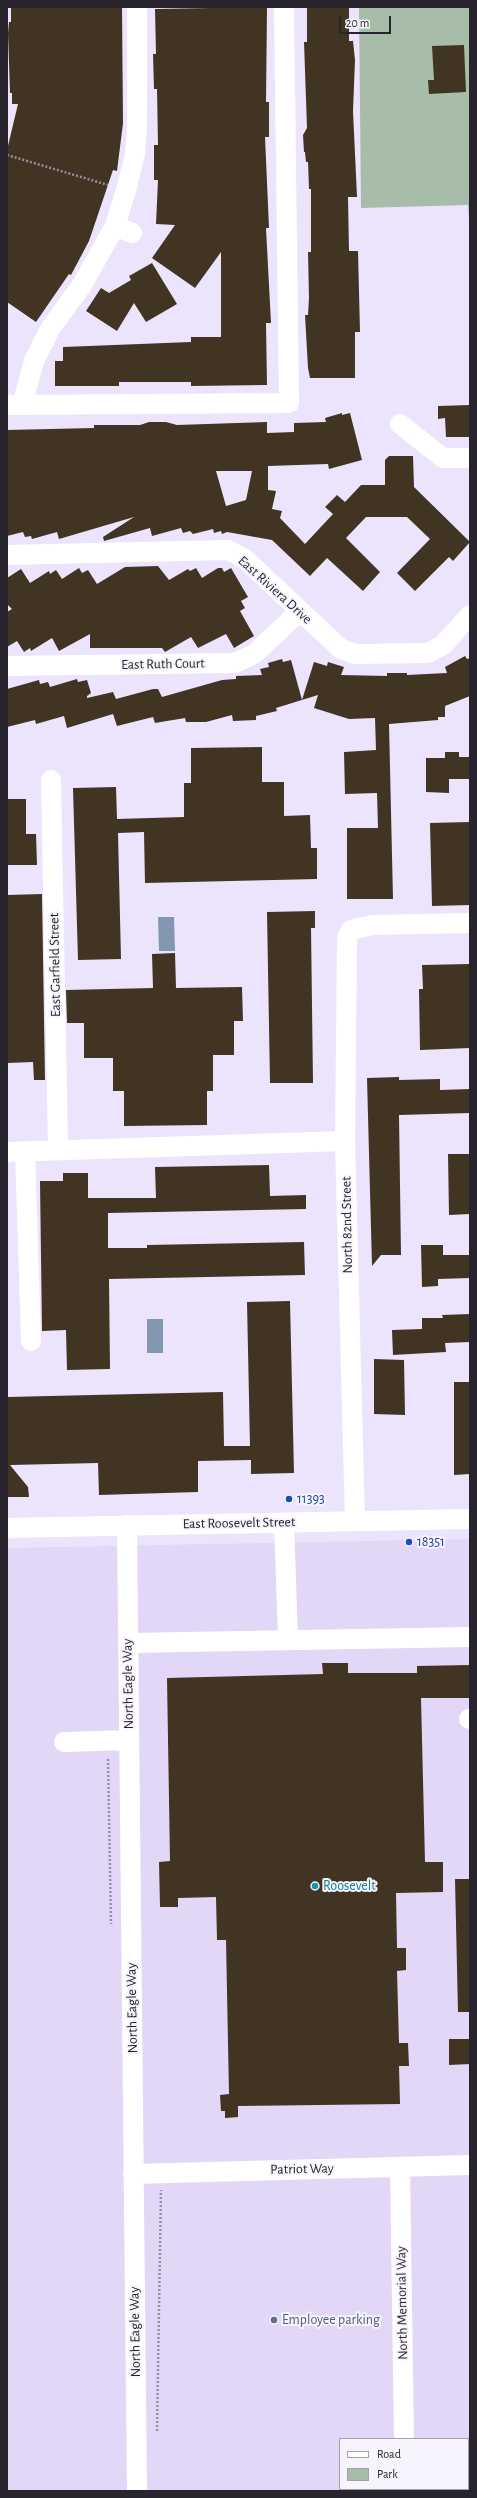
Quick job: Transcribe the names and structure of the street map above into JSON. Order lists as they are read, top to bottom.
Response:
{
  "streets": {
    "street": [
      "East Riviera Drive",
      "East Ruth Court",
      "East Garfield Street",
      "North 82nd Street",
      "East Roosevelt Street",
      "North Eagle Way",
      "Patriot Way",
      "North Memorial Way"
    ]
  },
  "crossings": [
    ["East Riviera Drive", "East Ruth Court"],
    ["North 82nd Street", "East Roosevelt Street"],
    ["East Roosevelt Street", "North Eagle Way"],
    ["North Eagle Way", "Patriot Way"],
    ["Patriot Way", "North Memorial Way"]
  ],
  "places": [
    "11393",
    "18351",
    "Roosevelt",
    "Employee parking"
  ],
  "legend": ["Road", "Park"],
  "scale_bar": "20 m"
}
